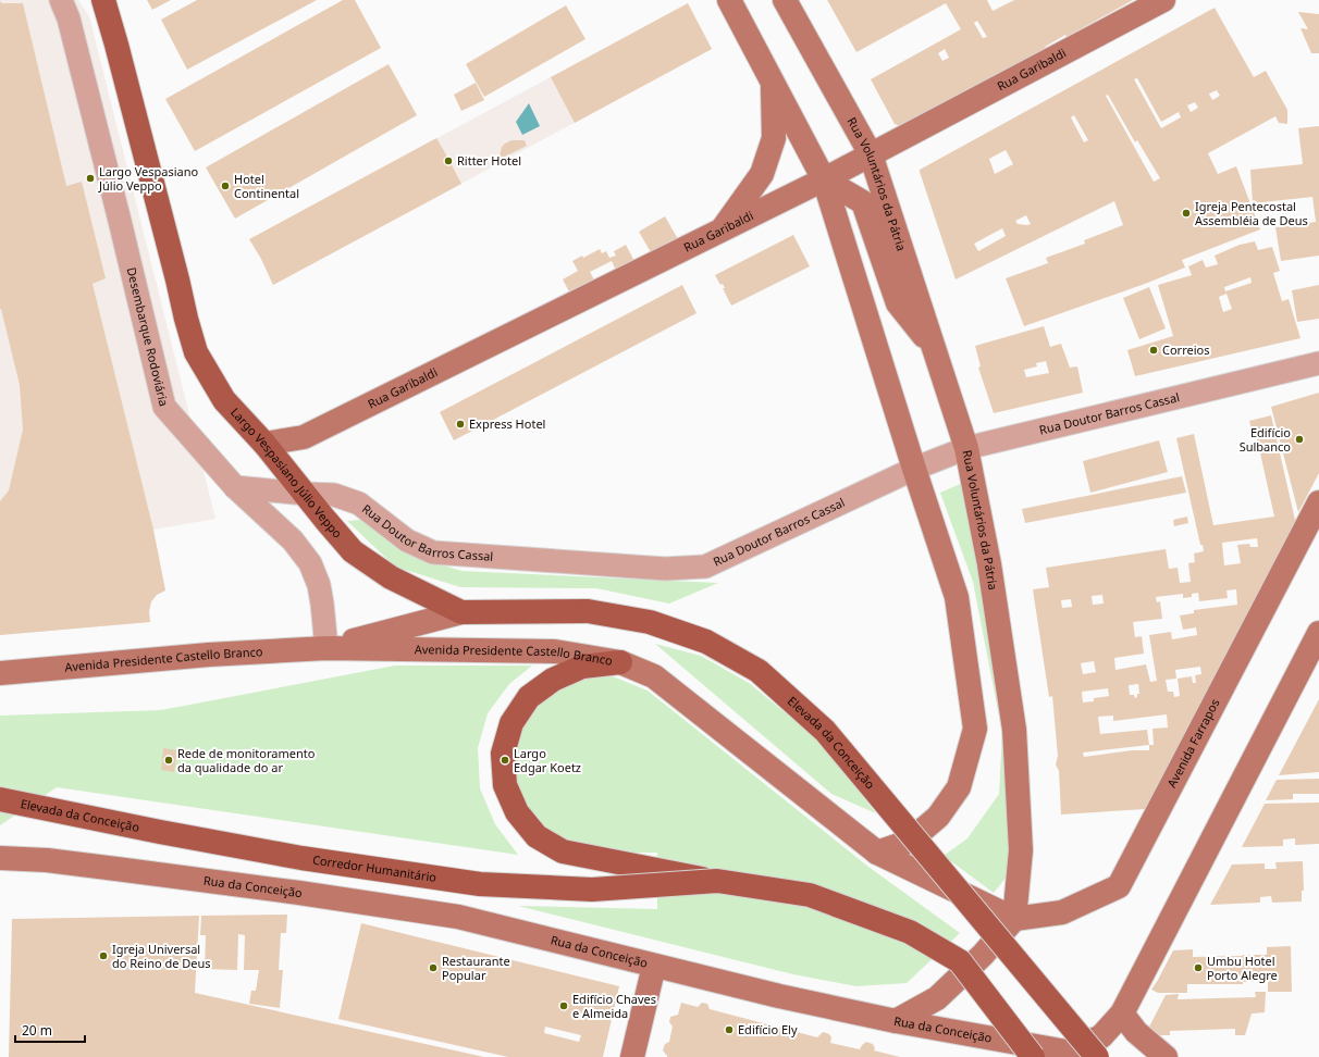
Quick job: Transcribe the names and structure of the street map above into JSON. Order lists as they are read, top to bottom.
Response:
{
  "streets": {
    "main road": [
      "Rua Garibaldi",
      "Rua Voluntários da Pátria",
      "Largo Vespasiano Júlio Veppo",
      "Avenida Presidente Castello Branco",
      "Elevada da Conceição",
      "Avenida Farrapos",
      "Corredor Humanitário",
      "Rua da Conceição"
    ],
    "street": ["Desembarque Rodoviária", "Rua Doutor Barros Cassal"]
  },
  "crossings": [
    ["Rua Garibaldi", "Rua Voluntários da Pátria"],
    ["Rua Garibaldi", "Largo Vespasiano Júlio Veppo"],
    ["Rua Voluntários da Pátria", "Rua Doutor Barros Cassal"],
    ["Rua Voluntários da Pátria", "Avenida Farrapos"],
    ["Desembarque Rodoviária", "Rua Doutor Barros Cassal"],
    ["Desembarque Rodoviária", "Avenida Presidente Castello Branco"],
    ["Rua Doutor Barros Cassal", "Largo Vespasiano Júlio Veppo"],
    ["Largo Vespasiano Júlio Veppo", "Avenida Presidente Castello Branco"],
    ["Largo Vespasiano Júlio Veppo", "Elevada da Conceição"],
    ["Avenida Presidente Castello Branco", "Elevada da Conceição"],
    ["Elevada da Conceição", "Corredor Humanitário"]
  ],
  "places": [
    "Ritter Hotel",
    "Largo Vespasiano Júlio Veppo",
    "Hotel Continental",
    "Igreja Pentecostal Assembléia de Deus",
    "Correios",
    "Express Hotel",
    "Edifício Sulbanco",
    "Rede de monitoramento da qualidade do ar",
    "Largo Edgar Koetz",
    "Igreja Universal do Reino de Deus",
    "Restaurante Popular",
    "Umbu Hotel Porto Alegre",
    "Edifício Chaves e Almeida",
    "Edifício Ely"
  ],
  "scale_bar": "20 m"
}
